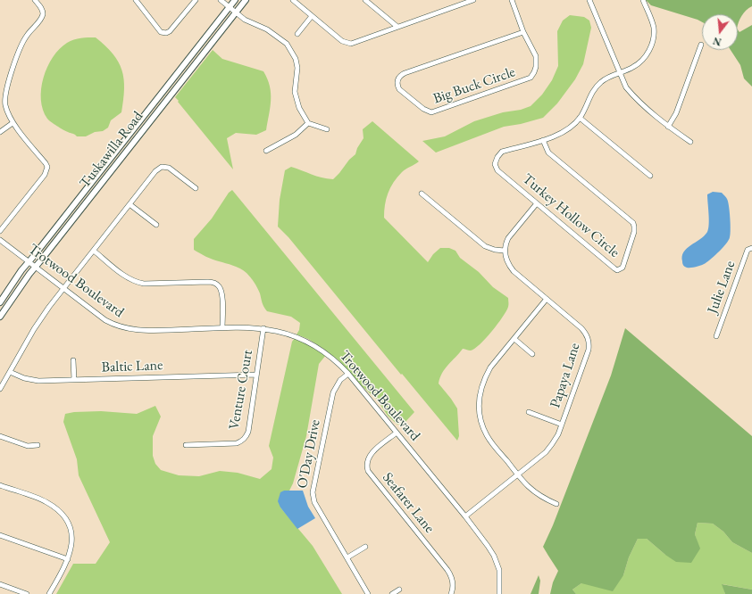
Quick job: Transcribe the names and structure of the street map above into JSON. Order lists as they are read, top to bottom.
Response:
{
  "streets": {
    "main road": ["Tuskawilla Road"],
    "street": [
      "Big Buck Circle",
      "Turkey Hollow Circle",
      "Trotwood Boulevard",
      "Julie Lane",
      "Baltic Lane",
      "Papaya Lane",
      "Venture Court",
      "O'Day Drive",
      "Seafarer Lane"
    ]
  },
  "crossings": [
    ["Tuskawilla Road", "Trotwood Boulevard"],
    ["Trotwood Boulevard", "Papaya Lane"],
    ["Trotwood Boulevard", "Venture Court"],
    ["Trotwood Boulevard", "O'Day Drive"],
    ["Trotwood Boulevard", "Seafarer Lane"],
    ["Baltic Lane", "Venture Court"]
  ],
  "north": "bottom"
}
